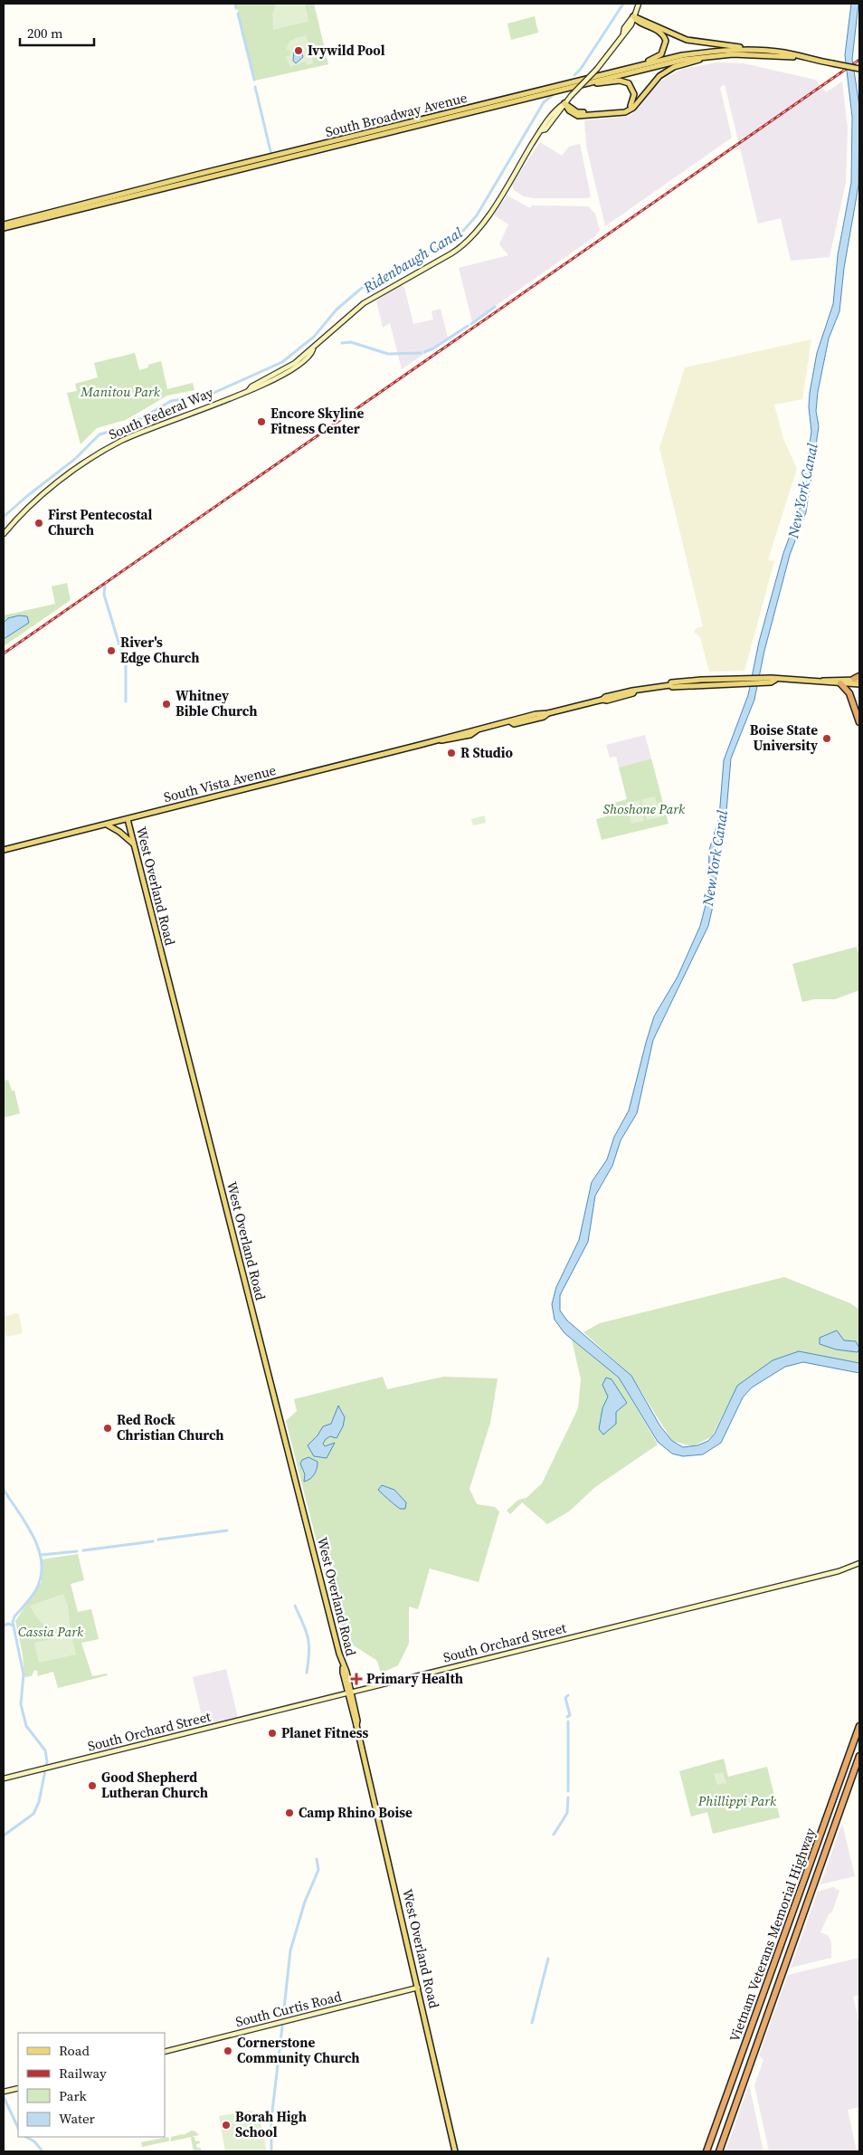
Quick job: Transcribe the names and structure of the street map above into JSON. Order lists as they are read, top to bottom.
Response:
{
  "streets": {
    "highway": ["Vietnam Veterans Memorial Highway"],
    "main road": [
      "South Broadway Avenue",
      "South Federal Way",
      "South Vista Avenue",
      "West Overland Road",
      "South Orchard Street",
      "South Curtis Road"
    ]
  },
  "crossings": [
    ["South Vista Avenue", "West Overland Road"],
    ["West Overland Road", "South Orchard Street"],
    ["West Overland Road", "South Curtis Road"]
  ],
  "water": ["Ridenbaugh Canal", "New York Canal"],
  "parks": [
    "Manitou Park",
    "Shoshone Park",
    "Cassia Park",
    "Phillippi Park"
  ],
  "places": {
    "other": [
      "Ivywild Pool",
      "Encore Skyline Fitness Center",
      "First Pentecostal Church",
      "River's Edge Church",
      "Whitney Bible Church",
      "Boise State University",
      "R Studio",
      "Red Rock Christian Church",
      "Planet Fitness",
      "Good Shepherd Lutheran Church",
      "Camp Rhino Boise",
      "Cornerstone Community Church",
      "Borah High School"
    ],
    "health": ["Primary Health"]
  },
  "legend": [
    "Road",
    "Railway",
    "Park",
    "Water"
  ],
  "scale_bar": "200 m"
}
